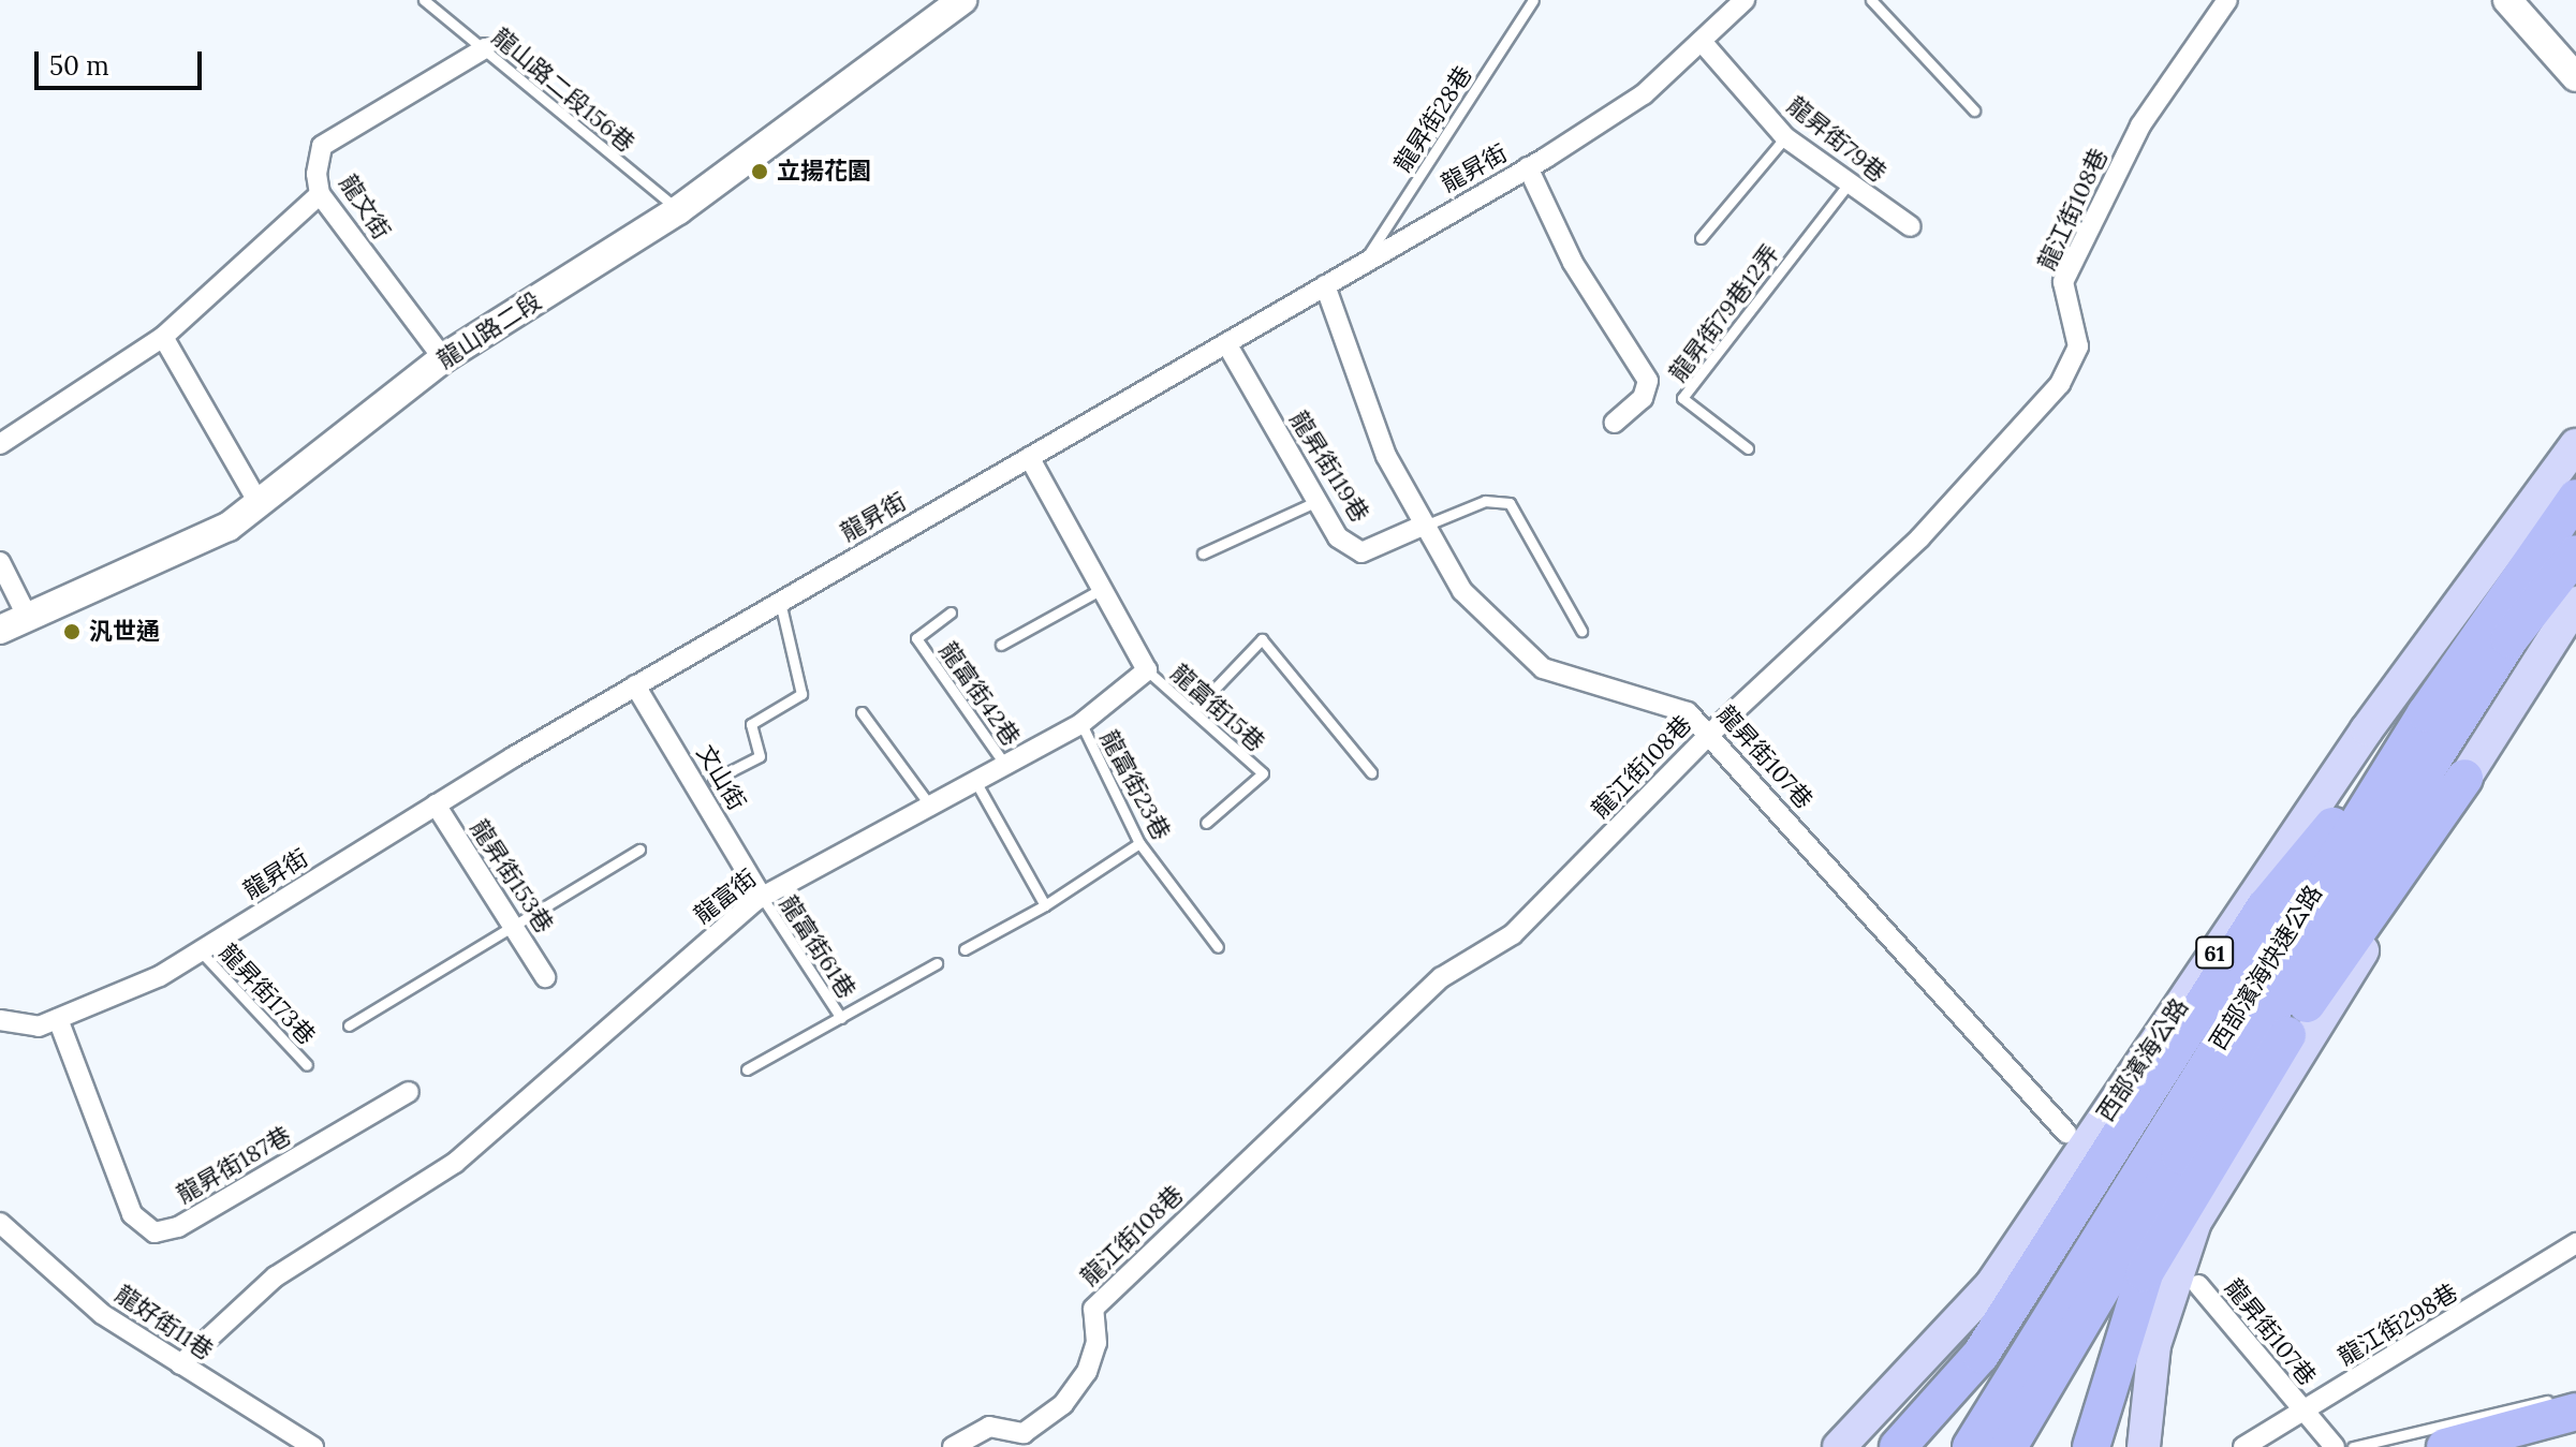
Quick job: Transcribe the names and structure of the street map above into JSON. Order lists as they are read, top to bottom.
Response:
{
  "streets": {
    "highway": ["61", "西部濱海快速公路"],
    "main road": ["西部濱海公路"],
    "street": [
      "龍昇街79巷",
      "龍昇街",
      "龍文街",
      "龍江街108巷",
      "龍山路二段",
      "龍昇街119巷",
      "龍昇街107巷",
      "文山街",
      "龍昇街153巷",
      "龍富街",
      "龍昇街187巷",
      "龍好街11巷",
      "龍江街298巷"
    ],
    "lane": [
      "龍山路二段156巷",
      "龍昇街28巷",
      "龍昇街79巷12弄",
      "龍富街42巷",
      "龍富街15巷",
      "龍富街23巷",
      "龍富街61巷",
      "龍昇街173巷"
    ]
  },
  "crossings": [
    ["龍山路二段156巷", "龍文街"],
    ["龍山路二段156巷", "龍山路二段"],
    ["龍昇街28巷", "龍昇街"],
    ["龍昇街79巷", "龍昇街"],
    ["龍昇街79巷", "龍昇街79巷12弄"],
    ["龍昇街", "龍昇街119巷"],
    ["龍昇街", "龍昇街107巷"],
    ["龍昇街", "文山街"],
    ["龍昇街", "龍昇街153巷"],
    ["龍昇街", "龍昇街173巷"],
    ["龍昇街", "龍昇街187巷"],
    ["龍文街", "龍山路二段"],
    ["龍江街108巷", "龍昇街107巷"],
    ["龍昇街119巷", "龍昇街107巷"],
    ["龍富街42巷", "龍富街"],
    ["龍富街15巷", "龍富街"],
    ["龍昇街107巷", "龍江街298巷"],
    ["文山街", "龍富街"],
    ["文山街", "龍富街61巷"],
    ["龍富街23巷", "龍富街"],
    ["龍富街", "龍富街61巷"],
    ["龍富街", "龍好街11巷"]
  ],
  "places": ["立揚花園", "汎世通"],
  "scale_bar": "50 m"
}
